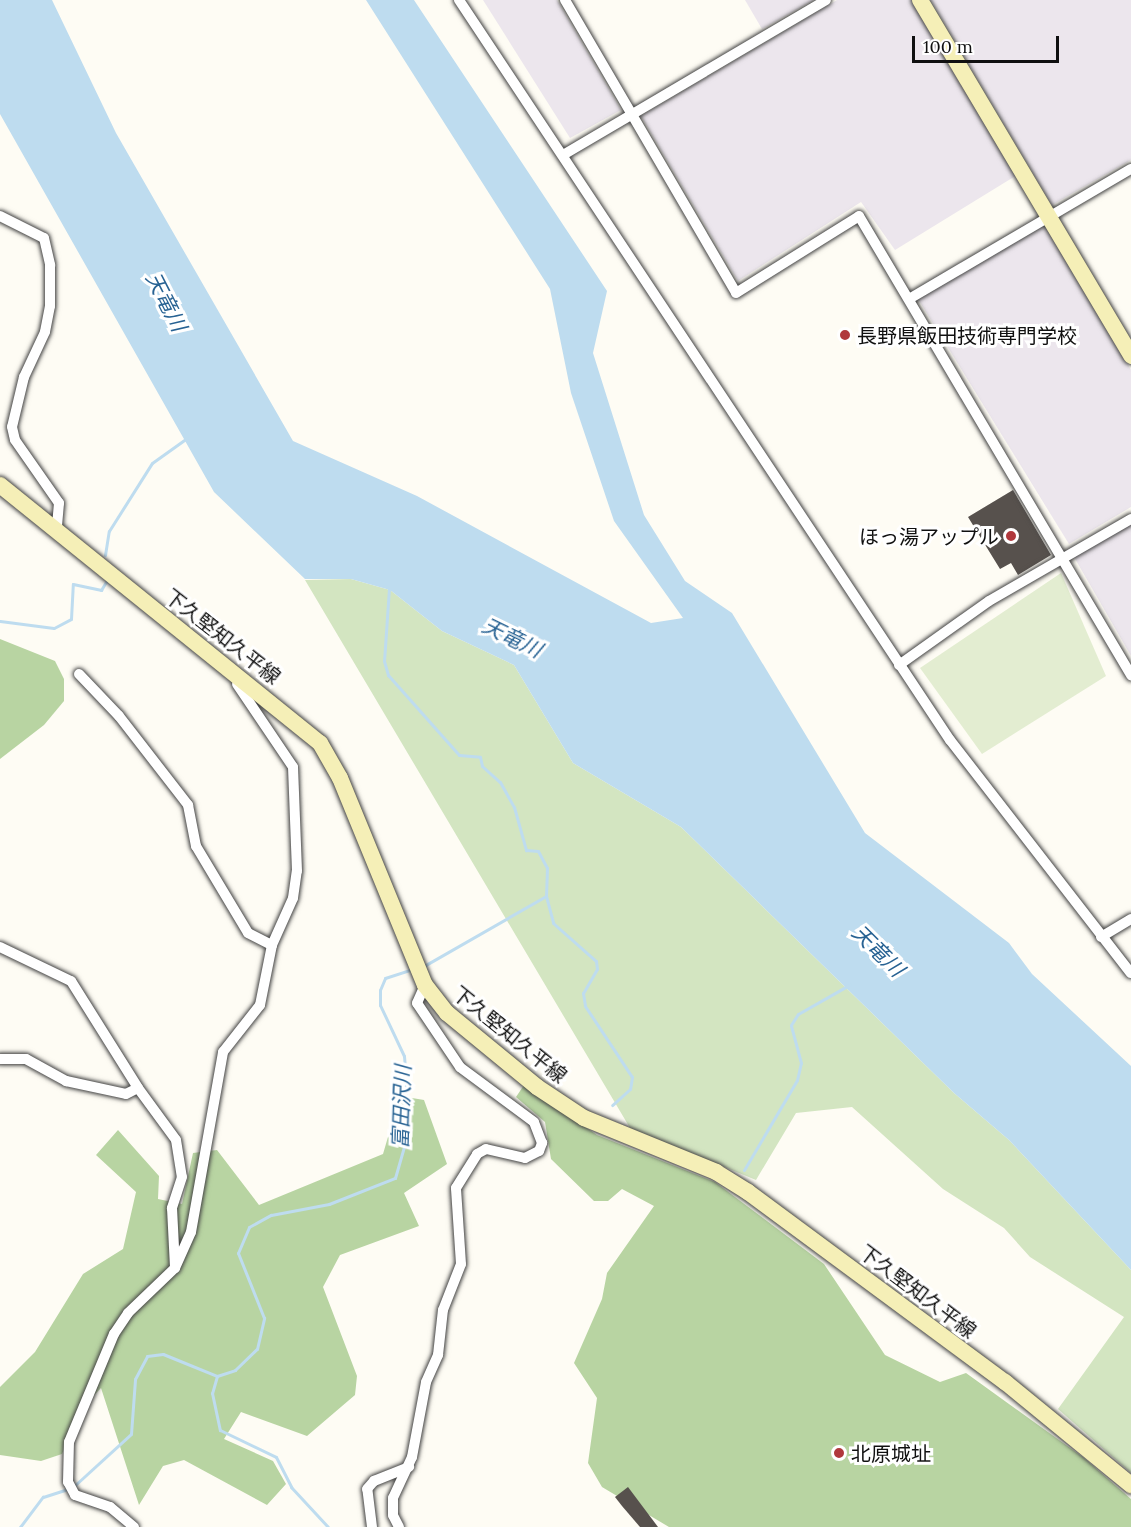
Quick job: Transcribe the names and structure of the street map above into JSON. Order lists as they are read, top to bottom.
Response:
{
  "streets": {
    "main road": ["下久堅知久平線"]
  },
  "water": ["天竜川", "富田沢川"],
  "places": ["長野県飯田技術専門学校", "ほっ湯アップル", "北原城址"],
  "scale_bar": "100 m"
}
